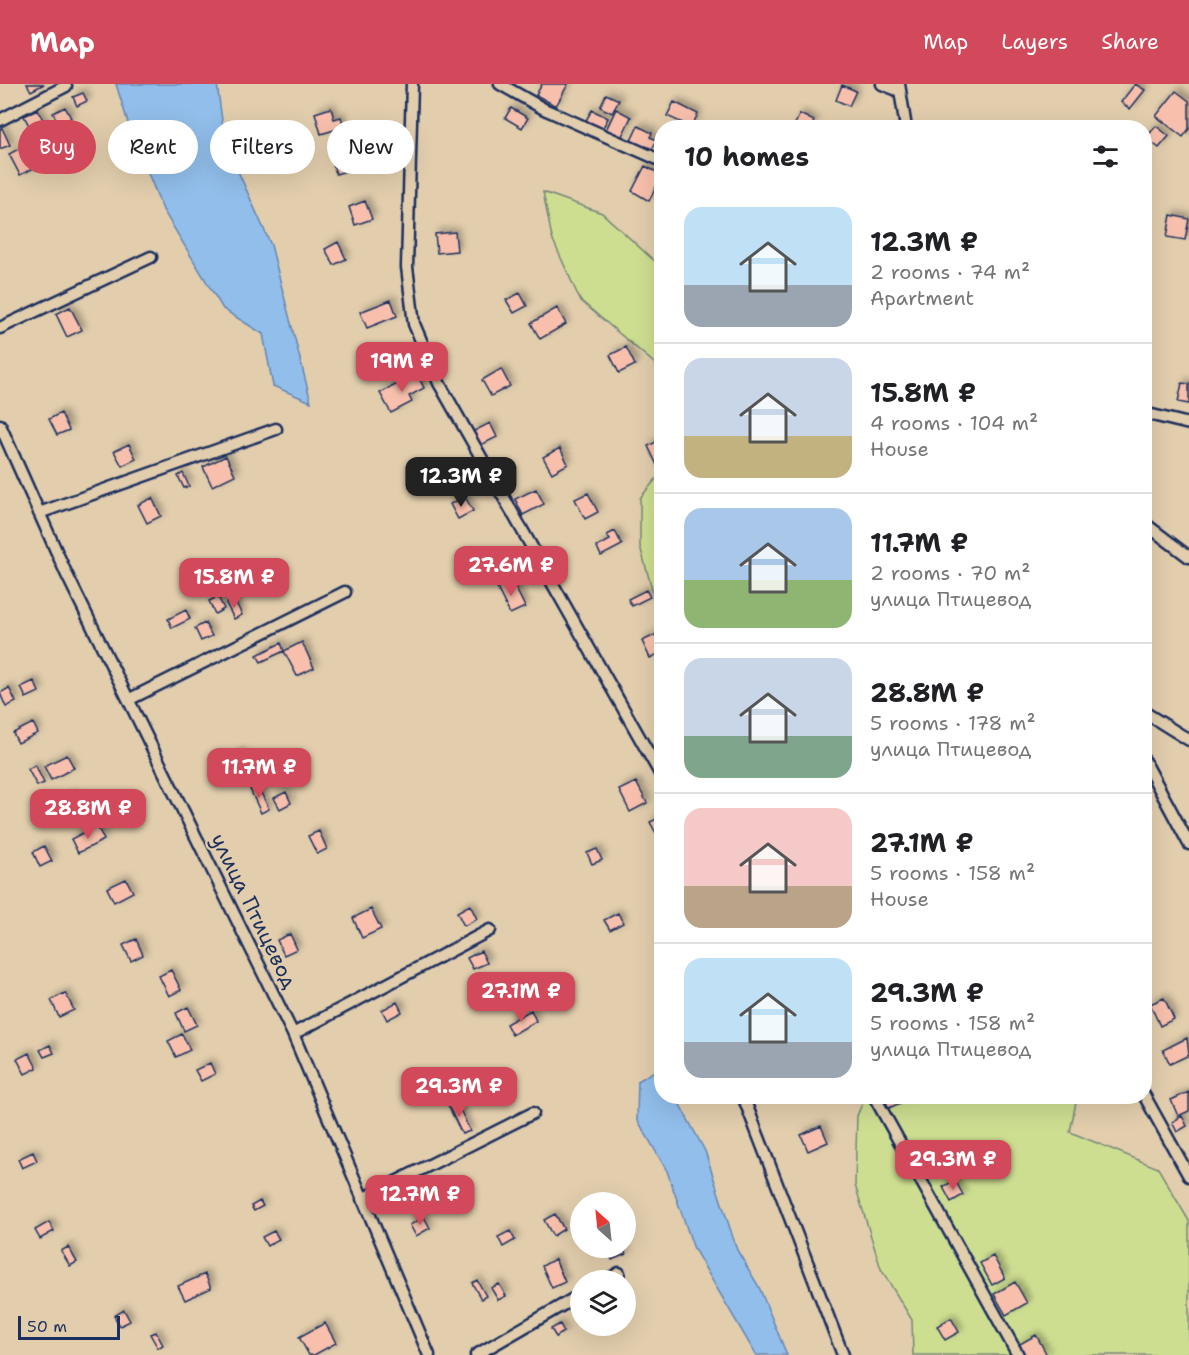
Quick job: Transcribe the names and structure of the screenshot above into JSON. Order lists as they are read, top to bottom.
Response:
{
  "streets": {
    "street": ["улица Птицевод"]
  },
  "scale_bar": "50 m",
  "north": "top left",
  "page": {
    "header": "Map",
    "nav": ["Map", "Layers", "Share"],
    "chip": [
      "Buy",
      "Rent",
      "Filters",
      "New"
    ],
    "heading": "10 homes",
    "list": [
      {
        "name": "12.3M ₽",
        "note": "2 rooms · 74 m² · Apartment"
      },
      {
        "name": "15.8M ₽",
        "note": "4 rooms · 104 m² · House"
      },
      {
        "name": "11.7M ₽",
        "note": "2 rooms · 70 m² · улица Птицевод"
      },
      {
        "name": "28.8M ₽",
        "note": "5 rooms · 178 m² · улица Птицевод"
      },
      {
        "name": "27.1M ₽",
        "note": "5 rooms · 158 m² · House"
      },
      {
        "name": "29.3M ₽",
        "note": "5 rooms · 158 m² · улица Птицевод"
      }
    ],
    "price": [
      "19M ₽",
      "12.3M ₽",
      "27.6M ₽",
      "15.8M ₽",
      "11.7M ₽",
      "28.8M ₽",
      "27.1M ₽",
      "29.3M ₽",
      "29.3M ₽",
      "12.7M ₽"
    ],
    "scale": "50 m"
  }
}
